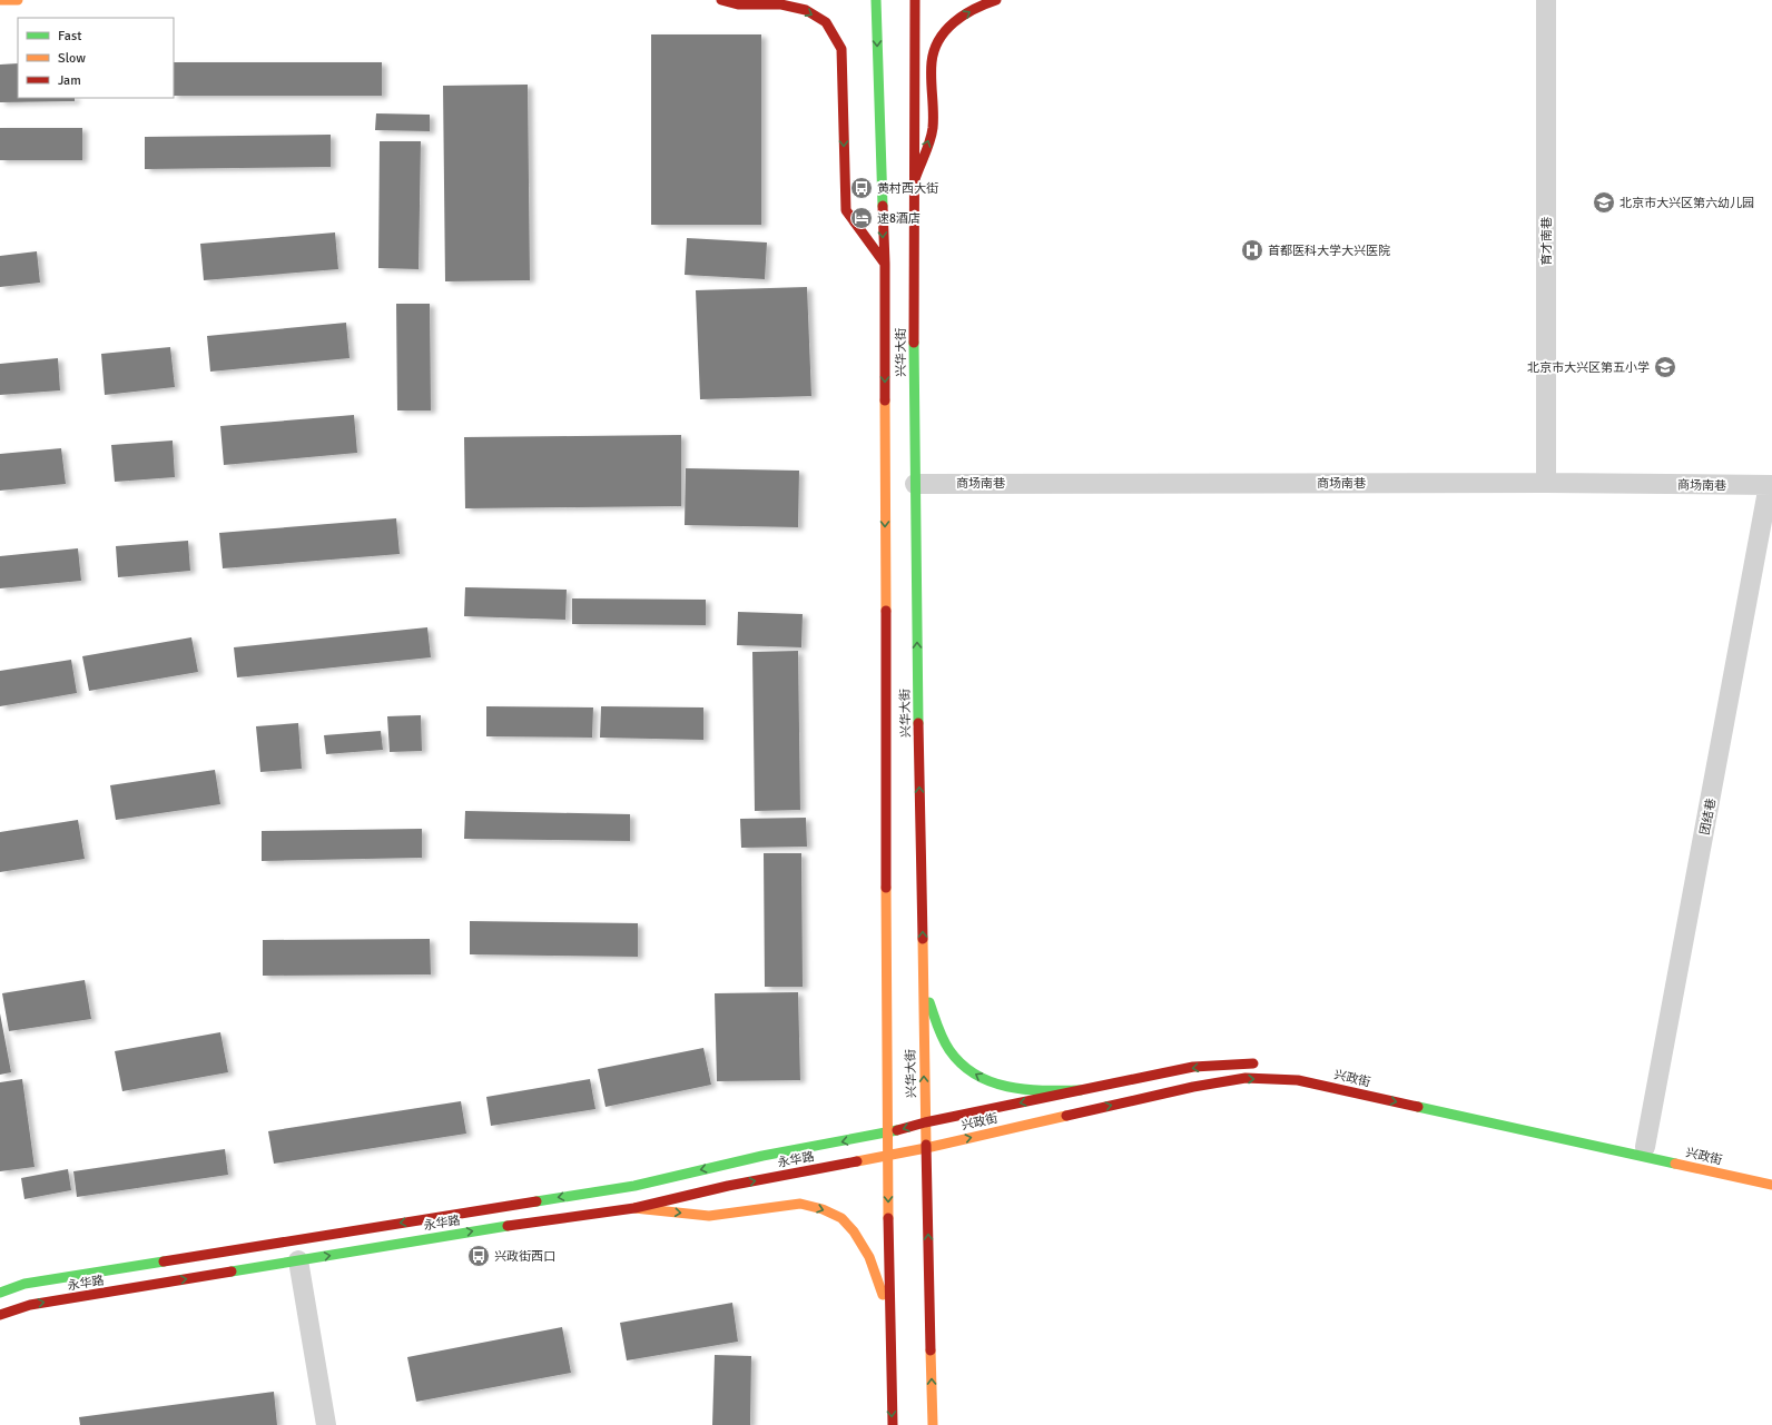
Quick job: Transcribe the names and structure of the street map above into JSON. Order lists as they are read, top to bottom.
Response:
{
  "streets": {
    "main road": ["兴华大街", "兴政街", "永华路"],
    "street": ["育才南巷", "商场南巷", "团结巷"]
  },
  "crossings": [
    ["育才南巷", "商场南巷"],
    ["兴华大街", "商场南巷"],
    ["兴华大街", "兴政街"],
    ["兴华大街", "永华路"],
    ["商场南巷", "团结巷"],
    ["团结巷", "兴政街"],
    ["兴政街", "永华路"]
  ],
  "places": {
    "bus stop": ["黄村西大街", "兴政街西口"],
    "school or university": ["北京市大兴区第六幼儿园", "北京市大兴区第五小学"],
    "hotel": ["速8酒店"],
    "hospital": ["首都医科大学大兴医院"]
  },
  "legend": ["Fast", "Slow", "Jam"]
}
